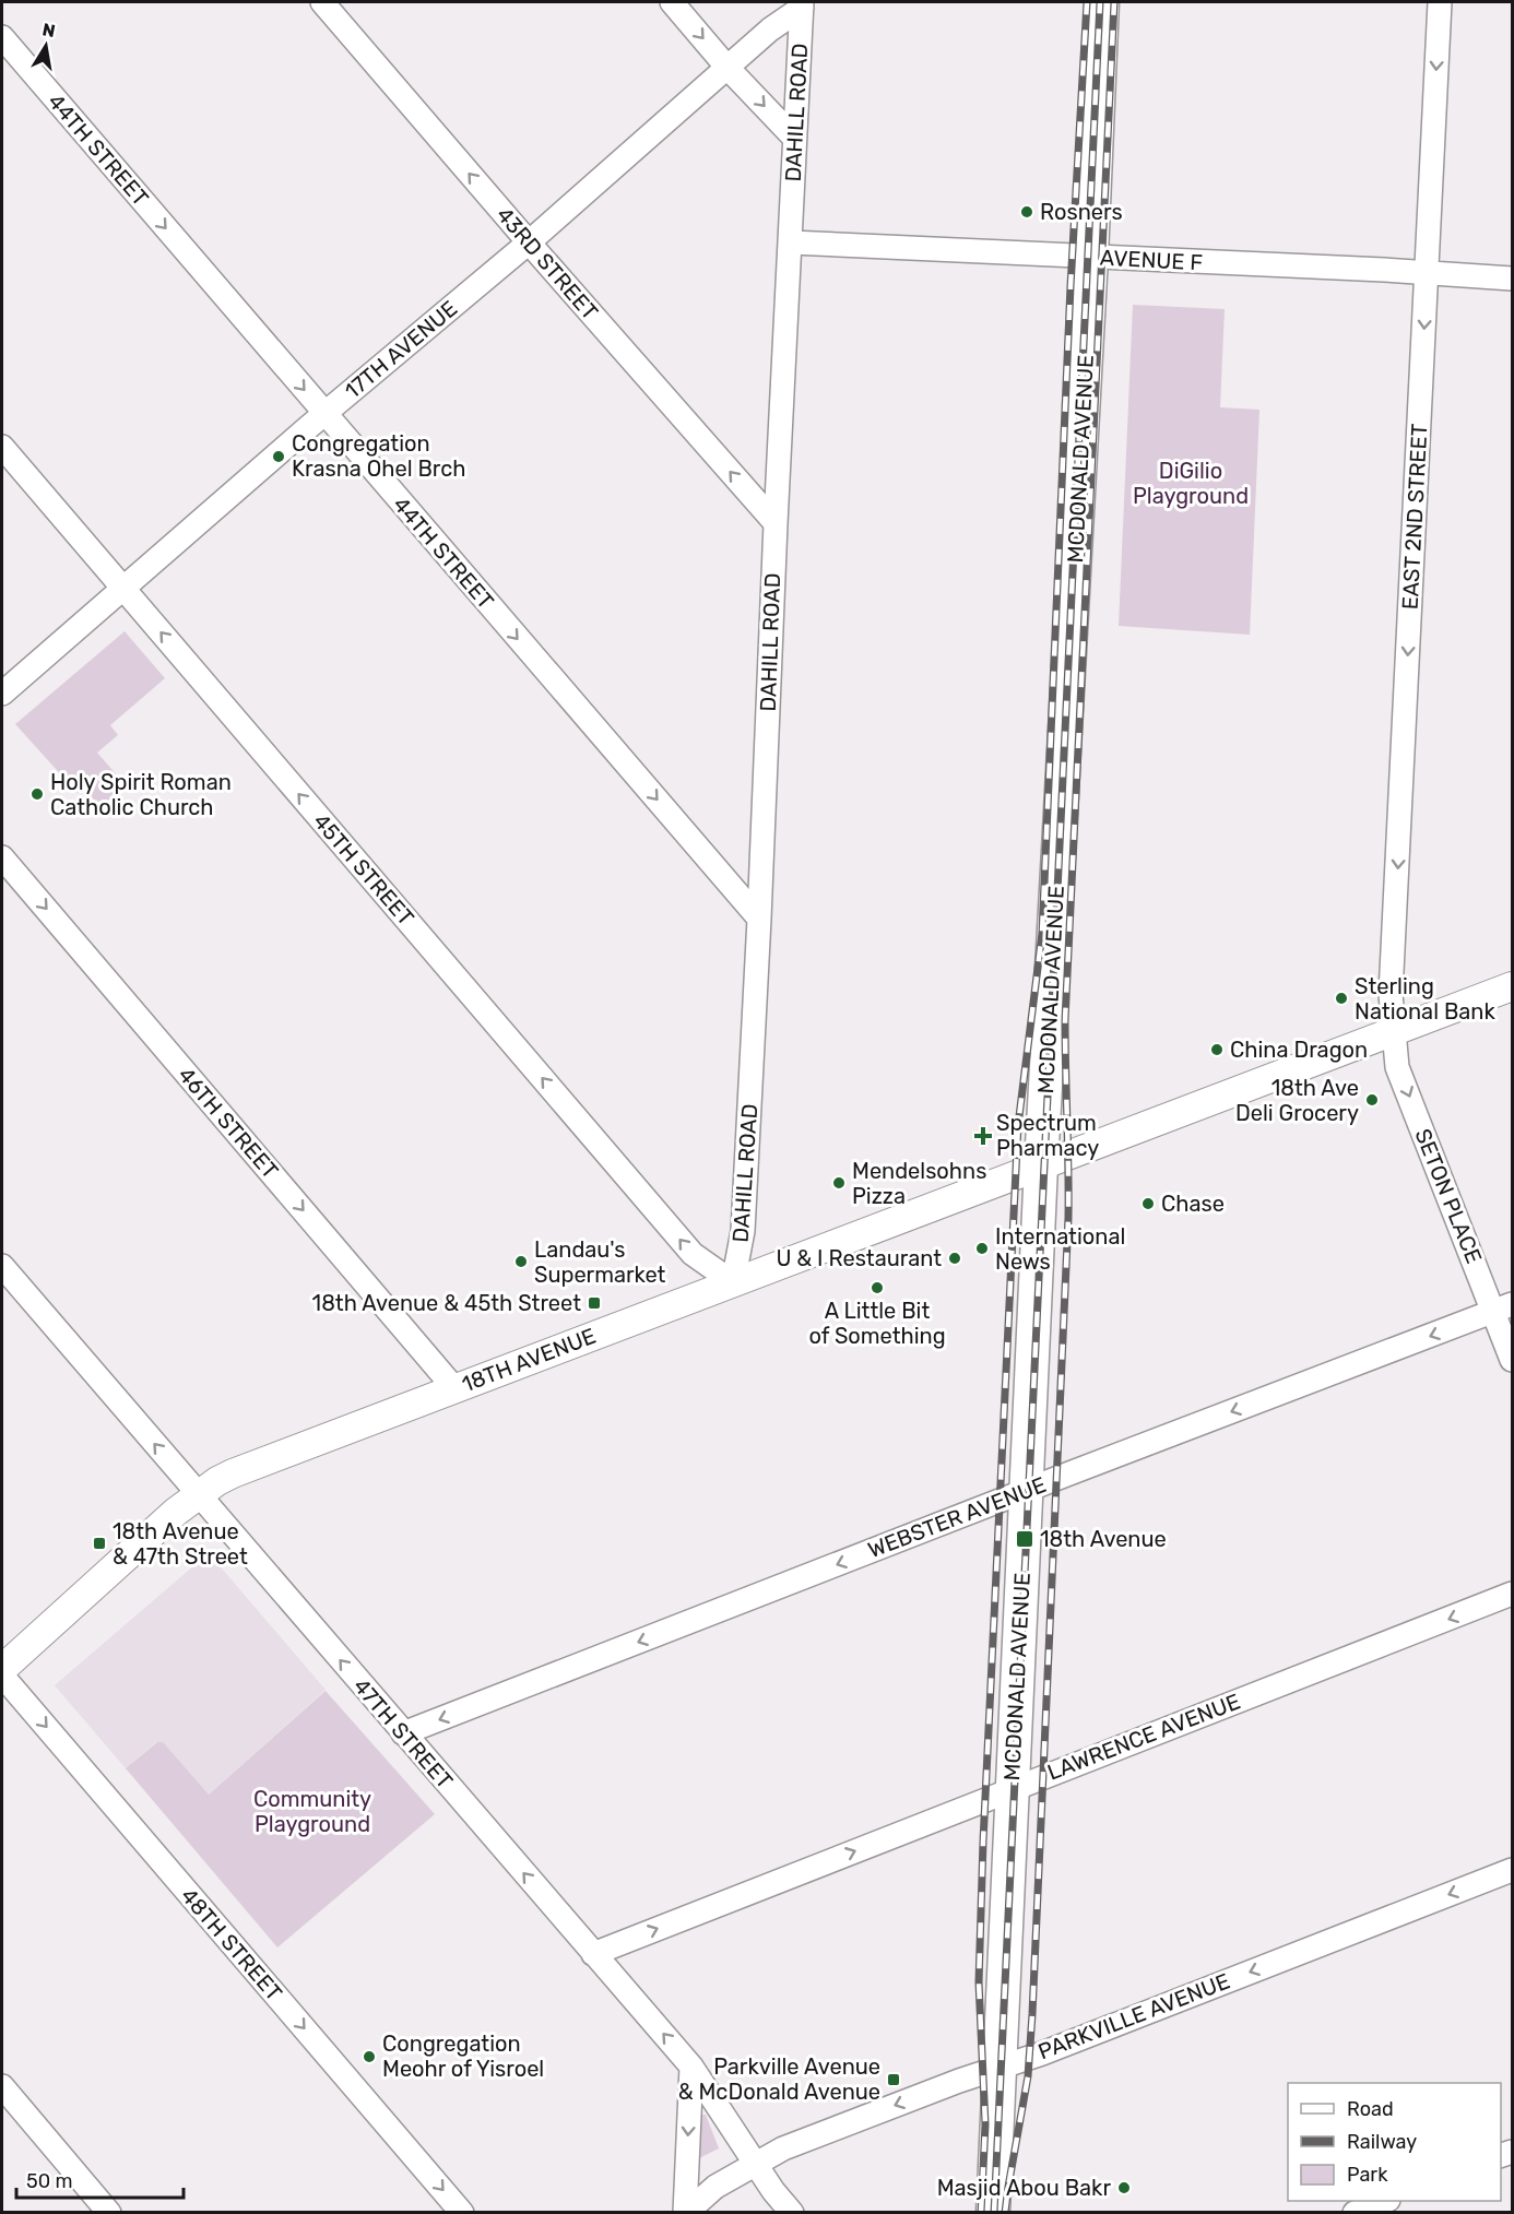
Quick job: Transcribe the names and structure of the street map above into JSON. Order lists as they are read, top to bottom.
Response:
{
  "streets": {
    "main road": ["MCDONALD AVENUE"],
    "street": [
      "DAHILL ROAD",
      "44TH STREET",
      "AVENUE F",
      "43RD STREET",
      "17TH AVENUE",
      "EAST 2ND STREET",
      "45TH STREET",
      "46TH STREET",
      "SETON PLACE",
      "18TH AVENUE",
      "WEBSTER AVENUE",
      "47TH STREET",
      "LAWRENCE AVENUE",
      "48TH STREET",
      "PARKVILLE AVENUE"
    ]
  },
  "crossings": [
    ["DAHILL ROAD", "44TH STREET"],
    ["DAHILL ROAD", "AVENUE F"],
    ["DAHILL ROAD", "43RD STREET"],
    ["DAHILL ROAD", "17TH AVENUE"],
    ["DAHILL ROAD", "45TH STREET"],
    ["DAHILL ROAD", "18TH AVENUE"],
    ["44TH STREET", "17TH AVENUE"],
    ["AVENUE F", "MCDONALD AVENUE"],
    ["AVENUE F", "EAST 2ND STREET"],
    ["43RD STREET", "17TH AVENUE"],
    ["17TH AVENUE", "45TH STREET"],
    ["MCDONALD AVENUE", "18TH AVENUE"],
    ["MCDONALD AVENUE", "WEBSTER AVENUE"],
    ["MCDONALD AVENUE", "LAWRENCE AVENUE"],
    ["MCDONALD AVENUE", "PARKVILLE AVENUE"],
    ["EAST 2ND STREET", "SETON PLACE"],
    ["EAST 2ND STREET", "18TH AVENUE"],
    ["45TH STREET", "18TH AVENUE"],
    ["46TH STREET", "18TH AVENUE"],
    ["SETON PLACE", "18TH AVENUE"],
    ["SETON PLACE", "WEBSTER AVENUE"],
    ["18TH AVENUE", "47TH STREET"],
    ["WEBSTER AVENUE", "47TH STREET"],
    ["47TH STREET", "LAWRENCE AVENUE"],
    ["47TH STREET", "PARKVILLE AVENUE"]
  ],
  "one_way": [
    "44TH STREET",
    "43RD STREET",
    "EAST 2ND STREET",
    "45TH STREET",
    "46TH STREET",
    "SETON PLACE",
    "WEBSTER AVENUE",
    "47TH STREET",
    "48TH STREET",
    "PARKVILLE AVENUE"
  ],
  "parks": ["DiGilio Playground", "Community Playground"],
  "places": {
    "other": [
      "Rosners",
      "Congregation Krasna Ohel Brch",
      "Holy Spirit Roman Catholic Church",
      "Sterling National Bank",
      "China Dragon",
      "18th Ave Deli Grocery",
      "Mendelsohns Pizza",
      "Chase",
      "International News",
      "U & I Restaurant",
      "Landau's Supermarket",
      "A Little Bit of Something",
      "Congregation Meohr of Yisroel",
      "Masjid Abou Bakr"
    ],
    "health": ["Spectrum Pharmacy"],
    "transit": [
      "18th Avenue & 45th Street",
      "18th Avenue",
      "18th Avenue & 47th Street",
      "Parkville Avenue & McDonald Avenue"
    ]
  },
  "legend": ["Road", "Railway", "Park"],
  "scale_bar": "50 m",
  "north": "top"
}
